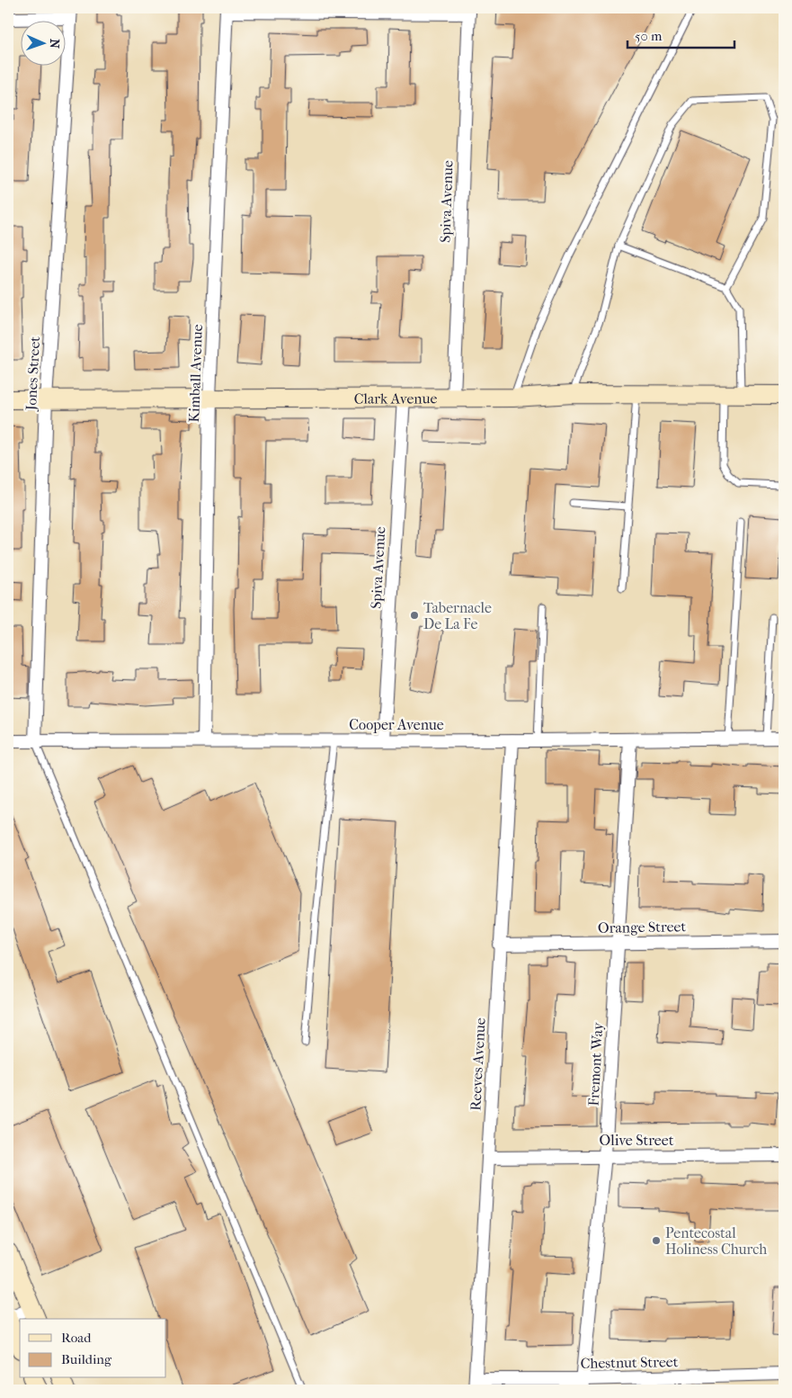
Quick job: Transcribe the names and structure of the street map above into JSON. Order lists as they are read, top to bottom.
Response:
{
  "streets": {
    "street": [
      "Spiva Avenue",
      "Jones Street",
      "Kimball Avenue",
      "Clark Avenue",
      "Cooper Avenue",
      "Orange Street",
      "Reeves Avenue",
      "Fremont Way",
      "Olive Street",
      "Chestnut Street"
    ]
  },
  "crossings": [
    ["Spiva Avenue", "Clark Avenue"],
    ["Spiva Avenue", "Cooper Avenue"],
    ["Jones Street", "Clark Avenue"],
    ["Jones Street", "Cooper Avenue"],
    ["Kimball Avenue", "Clark Avenue"],
    ["Kimball Avenue", "Cooper Avenue"],
    ["Cooper Avenue", "Reeves Avenue"],
    ["Cooper Avenue", "Fremont Way"],
    ["Orange Street", "Reeves Avenue"],
    ["Orange Street", "Fremont Way"],
    ["Reeves Avenue", "Olive Street"],
    ["Reeves Avenue", "Chestnut Street"],
    ["Fremont Way", "Olive Street"],
    ["Fremont Way", "Chestnut Street"]
  ],
  "places": ["Tabernacle De La Fe", "Pentecostal Holiness Church"],
  "legend": ["Road", "Building"],
  "scale_bar": "50 m",
  "north": "right"
}
